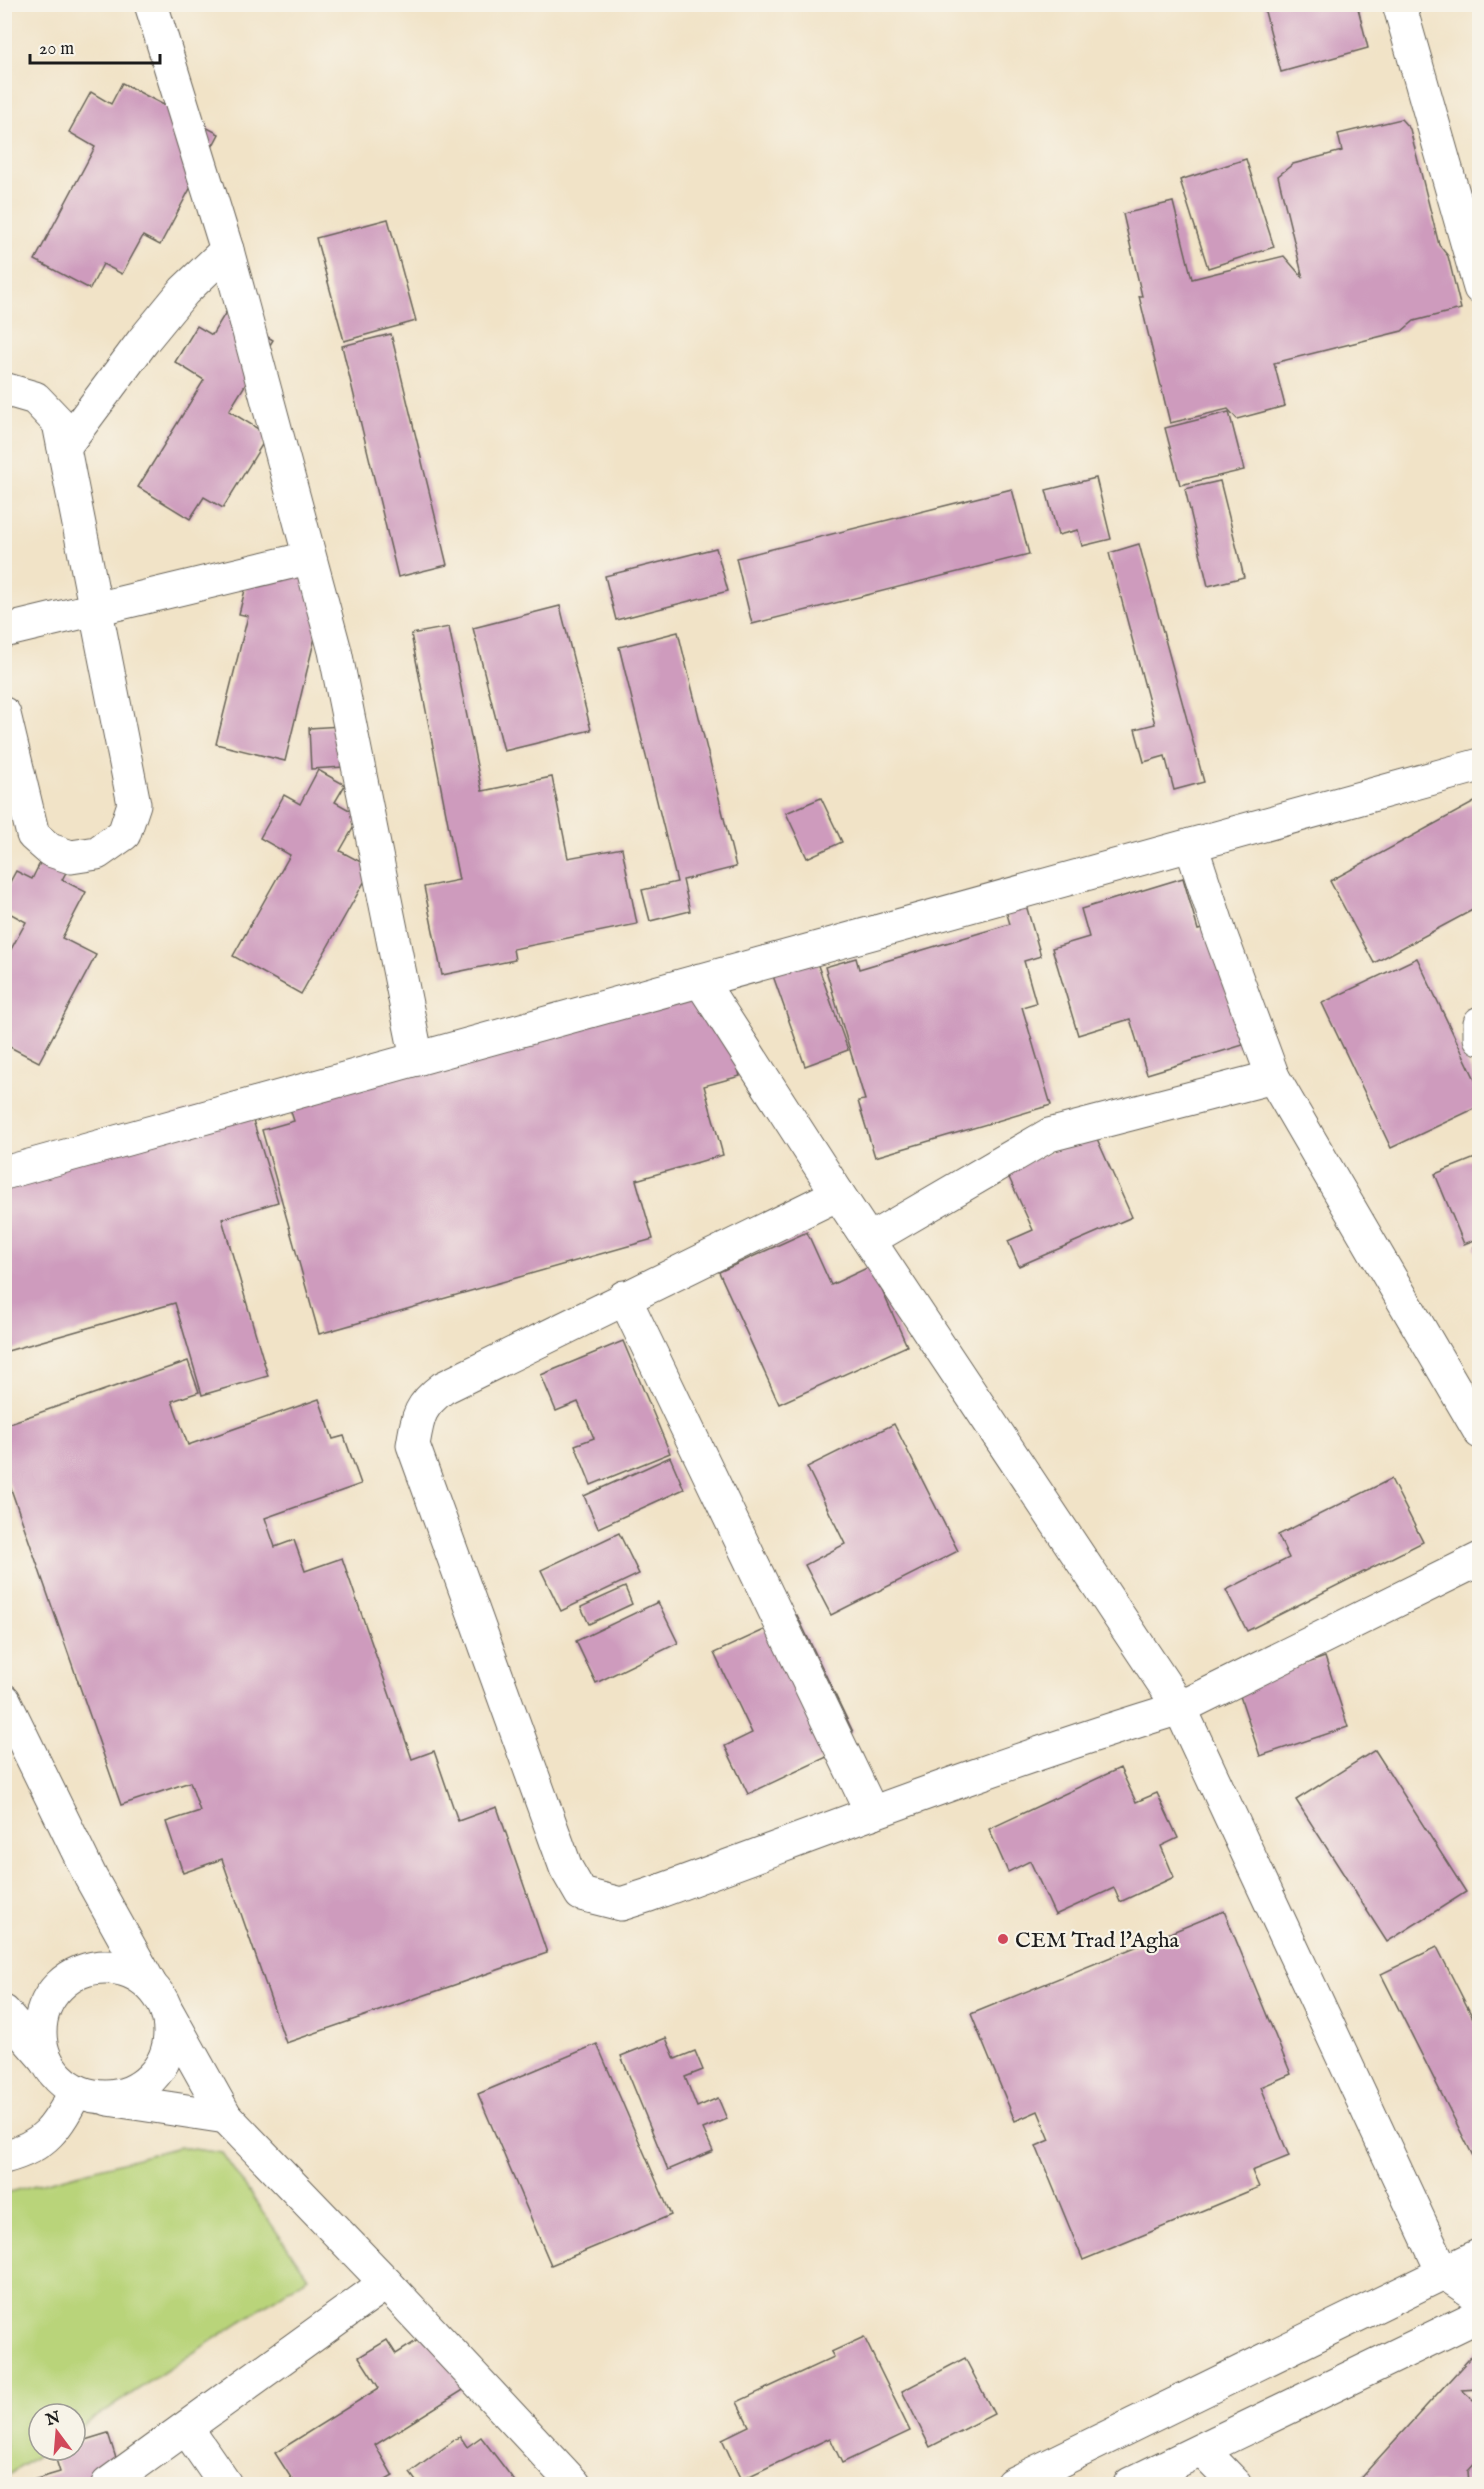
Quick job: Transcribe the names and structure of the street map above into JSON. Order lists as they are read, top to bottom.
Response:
{
  "places": ["CEM Trad l'Agha"],
  "scale_bar": "20 m",
  "north": "top"
}
